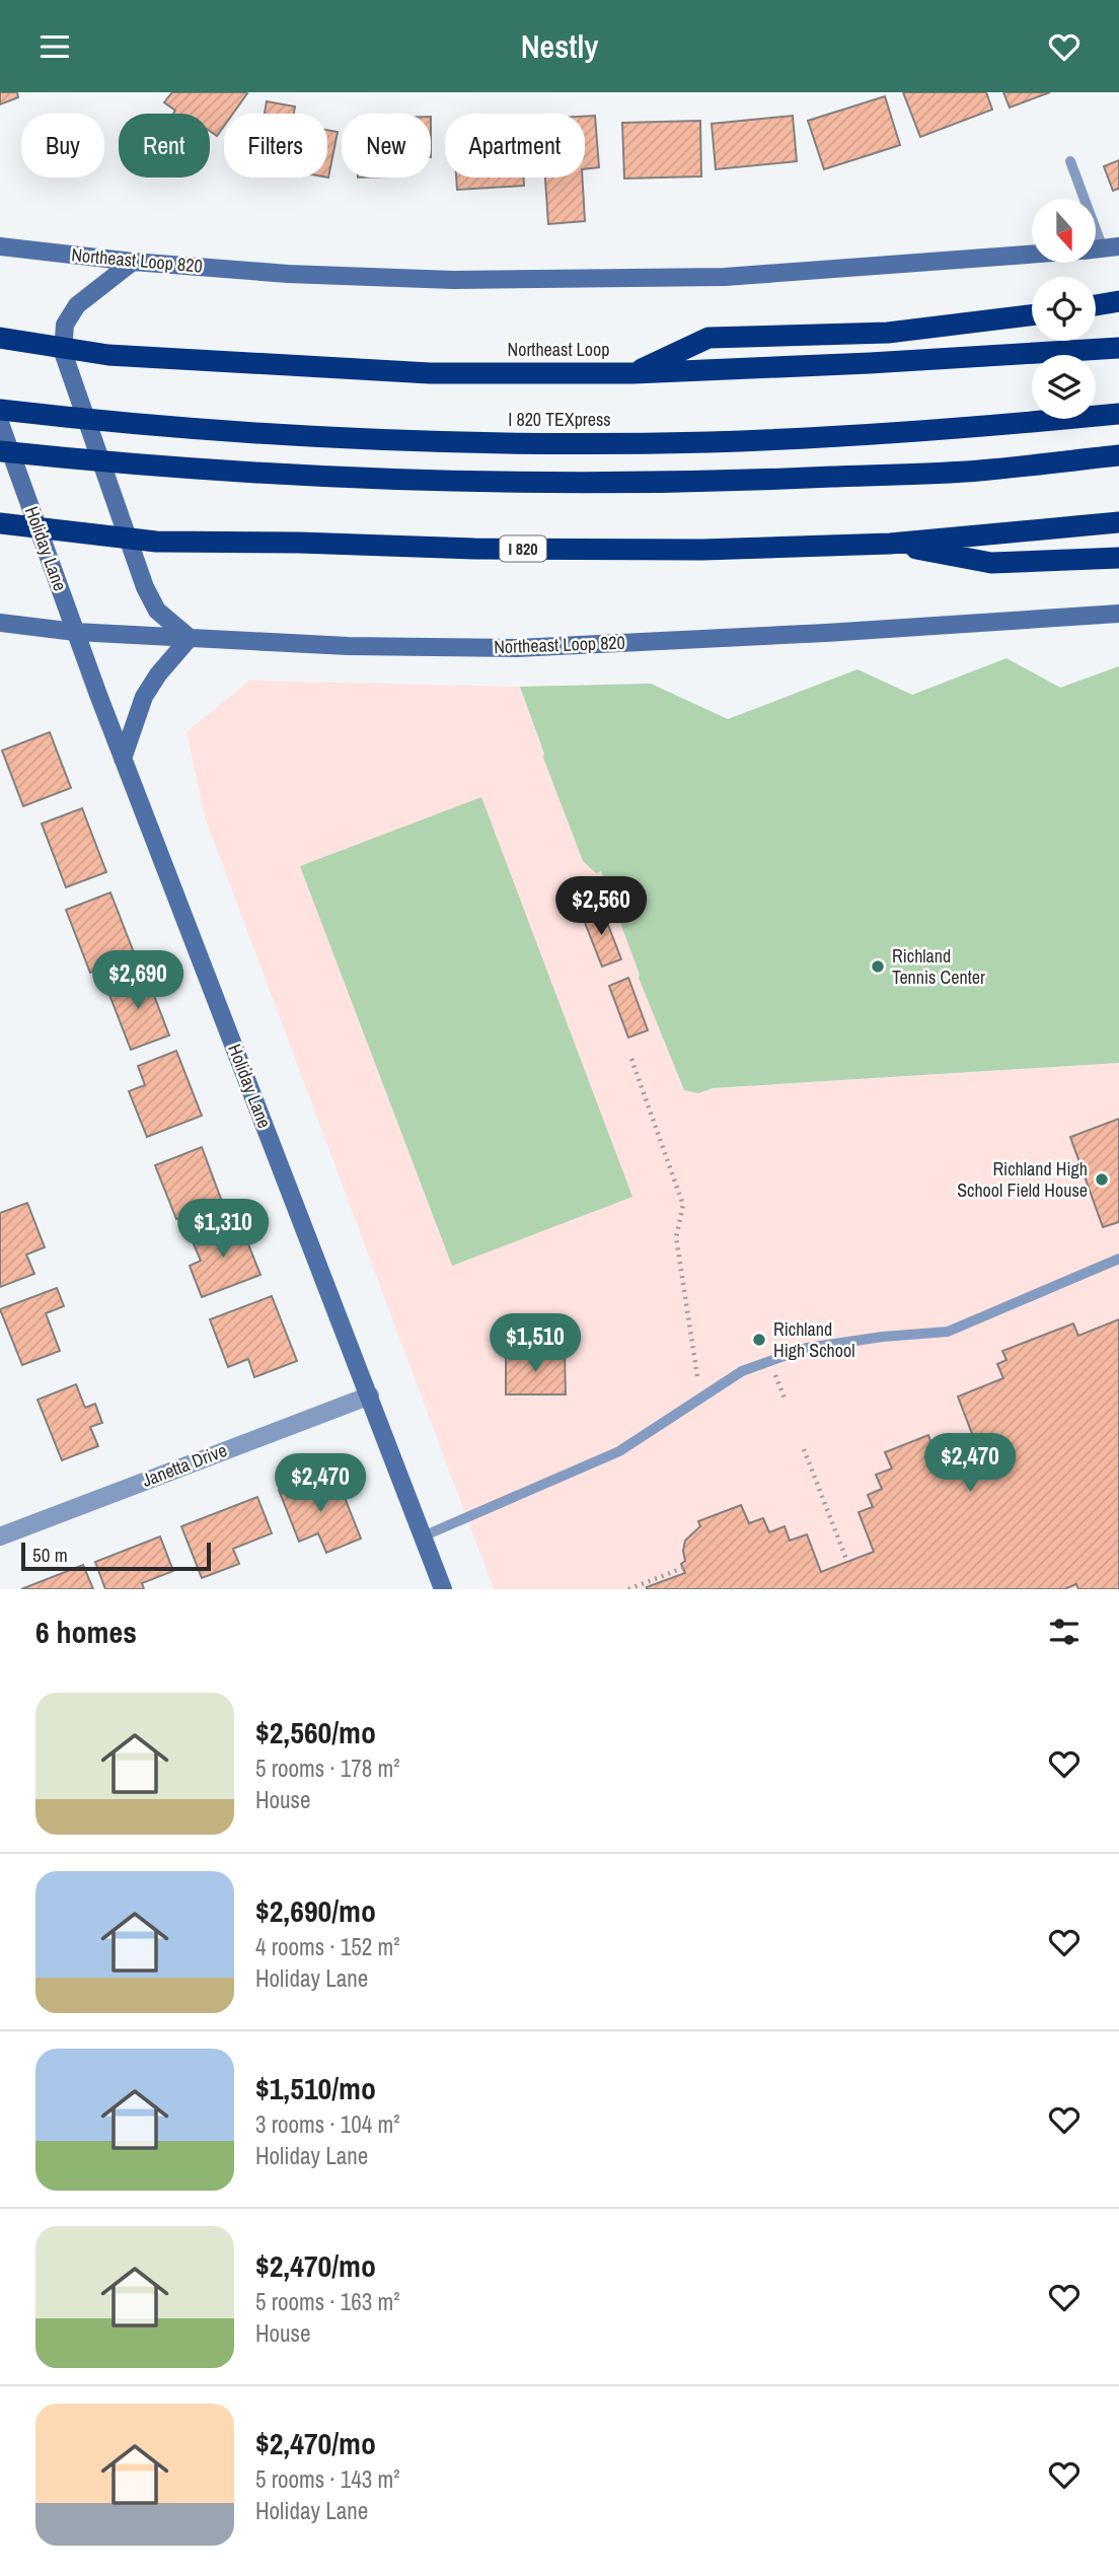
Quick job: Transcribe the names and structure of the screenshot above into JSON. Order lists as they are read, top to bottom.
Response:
{
  "streets": {
    "highway": ["Northeast Loop", "I 820 TEXpress", "I 820"],
    "main road": ["Northeast Loop 820", "Holiday Lane"],
    "street": ["Janetta Drive"]
  },
  "crossings": [
    ["Northeast Loop 820", "Holiday Lane"],
    ["Holiday Lane", "Janetta Drive"]
  ],
  "places": ["Richland Tennis Center", "Richland High School Field House", "Richland High School"],
  "scale_bar": "50 m",
  "north": "bottom",
  "page": {
    "header": "Nestly",
    "chip": [
      "Buy",
      "Rent",
      "Filters",
      "New",
      "Apartment"
    ],
    "price": [
      "$2,560",
      "$2,690",
      "$1,310",
      "$1,510",
      "$2,470",
      "$2,470"
    ],
    "scale": "50 m",
    "heading": "6 homes",
    "list": [
      {
        "name": "$2,560/mo",
        "note": "5 rooms · 178 m² · House"
      },
      {
        "name": "$2,690/mo",
        "note": "4 rooms · 152 m² · Holiday Lane"
      },
      {
        "name": "$1,510/mo",
        "note": "3 rooms · 104 m² · Holiday Lane"
      },
      {
        "name": "$2,470/mo",
        "note": "5 rooms · 163 m² · House"
      },
      {
        "name": "$2,470/mo",
        "note": "5 rooms · 143 m² · Holiday Lane"
      }
    ]
  }
}
